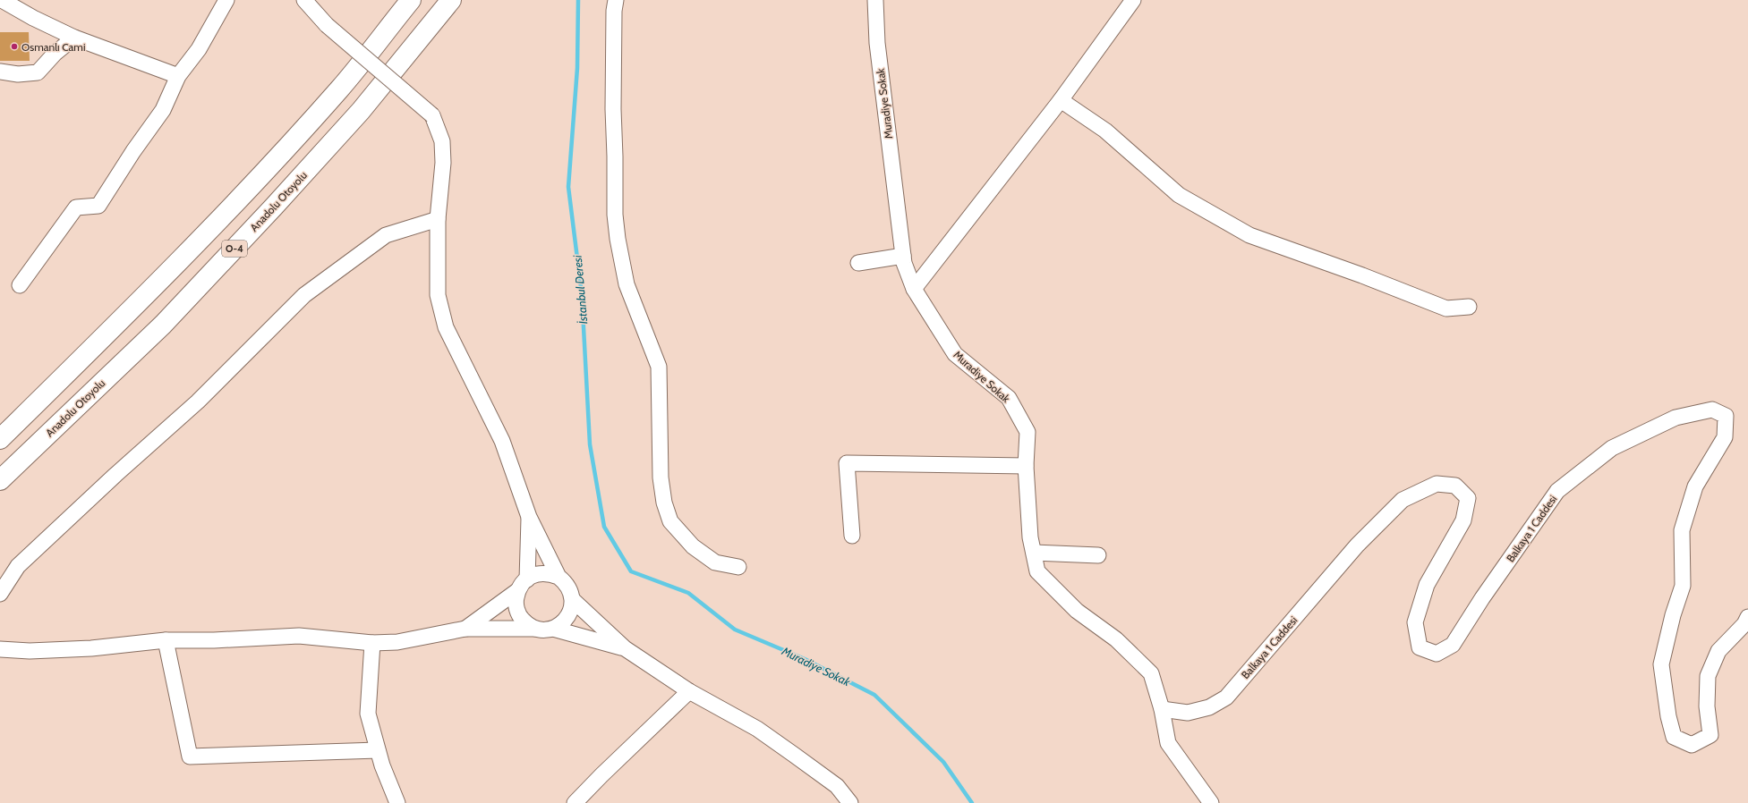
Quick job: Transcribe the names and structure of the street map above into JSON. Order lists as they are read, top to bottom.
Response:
{
  "streets": {
    "highway": ["Anadolu Otoyolu", "O-4"],
    "street": ["Muradiye Sokak", "Balkaya 1 Caddesi"]
  },
  "crossings": [
    ["Muradiye Sokak", "Balkaya 1 Caddesi"]
  ],
  "water": ["İstanbul Deresi", "Muradiye Sokak"],
  "places": ["Osmanlı Cami"]
}
